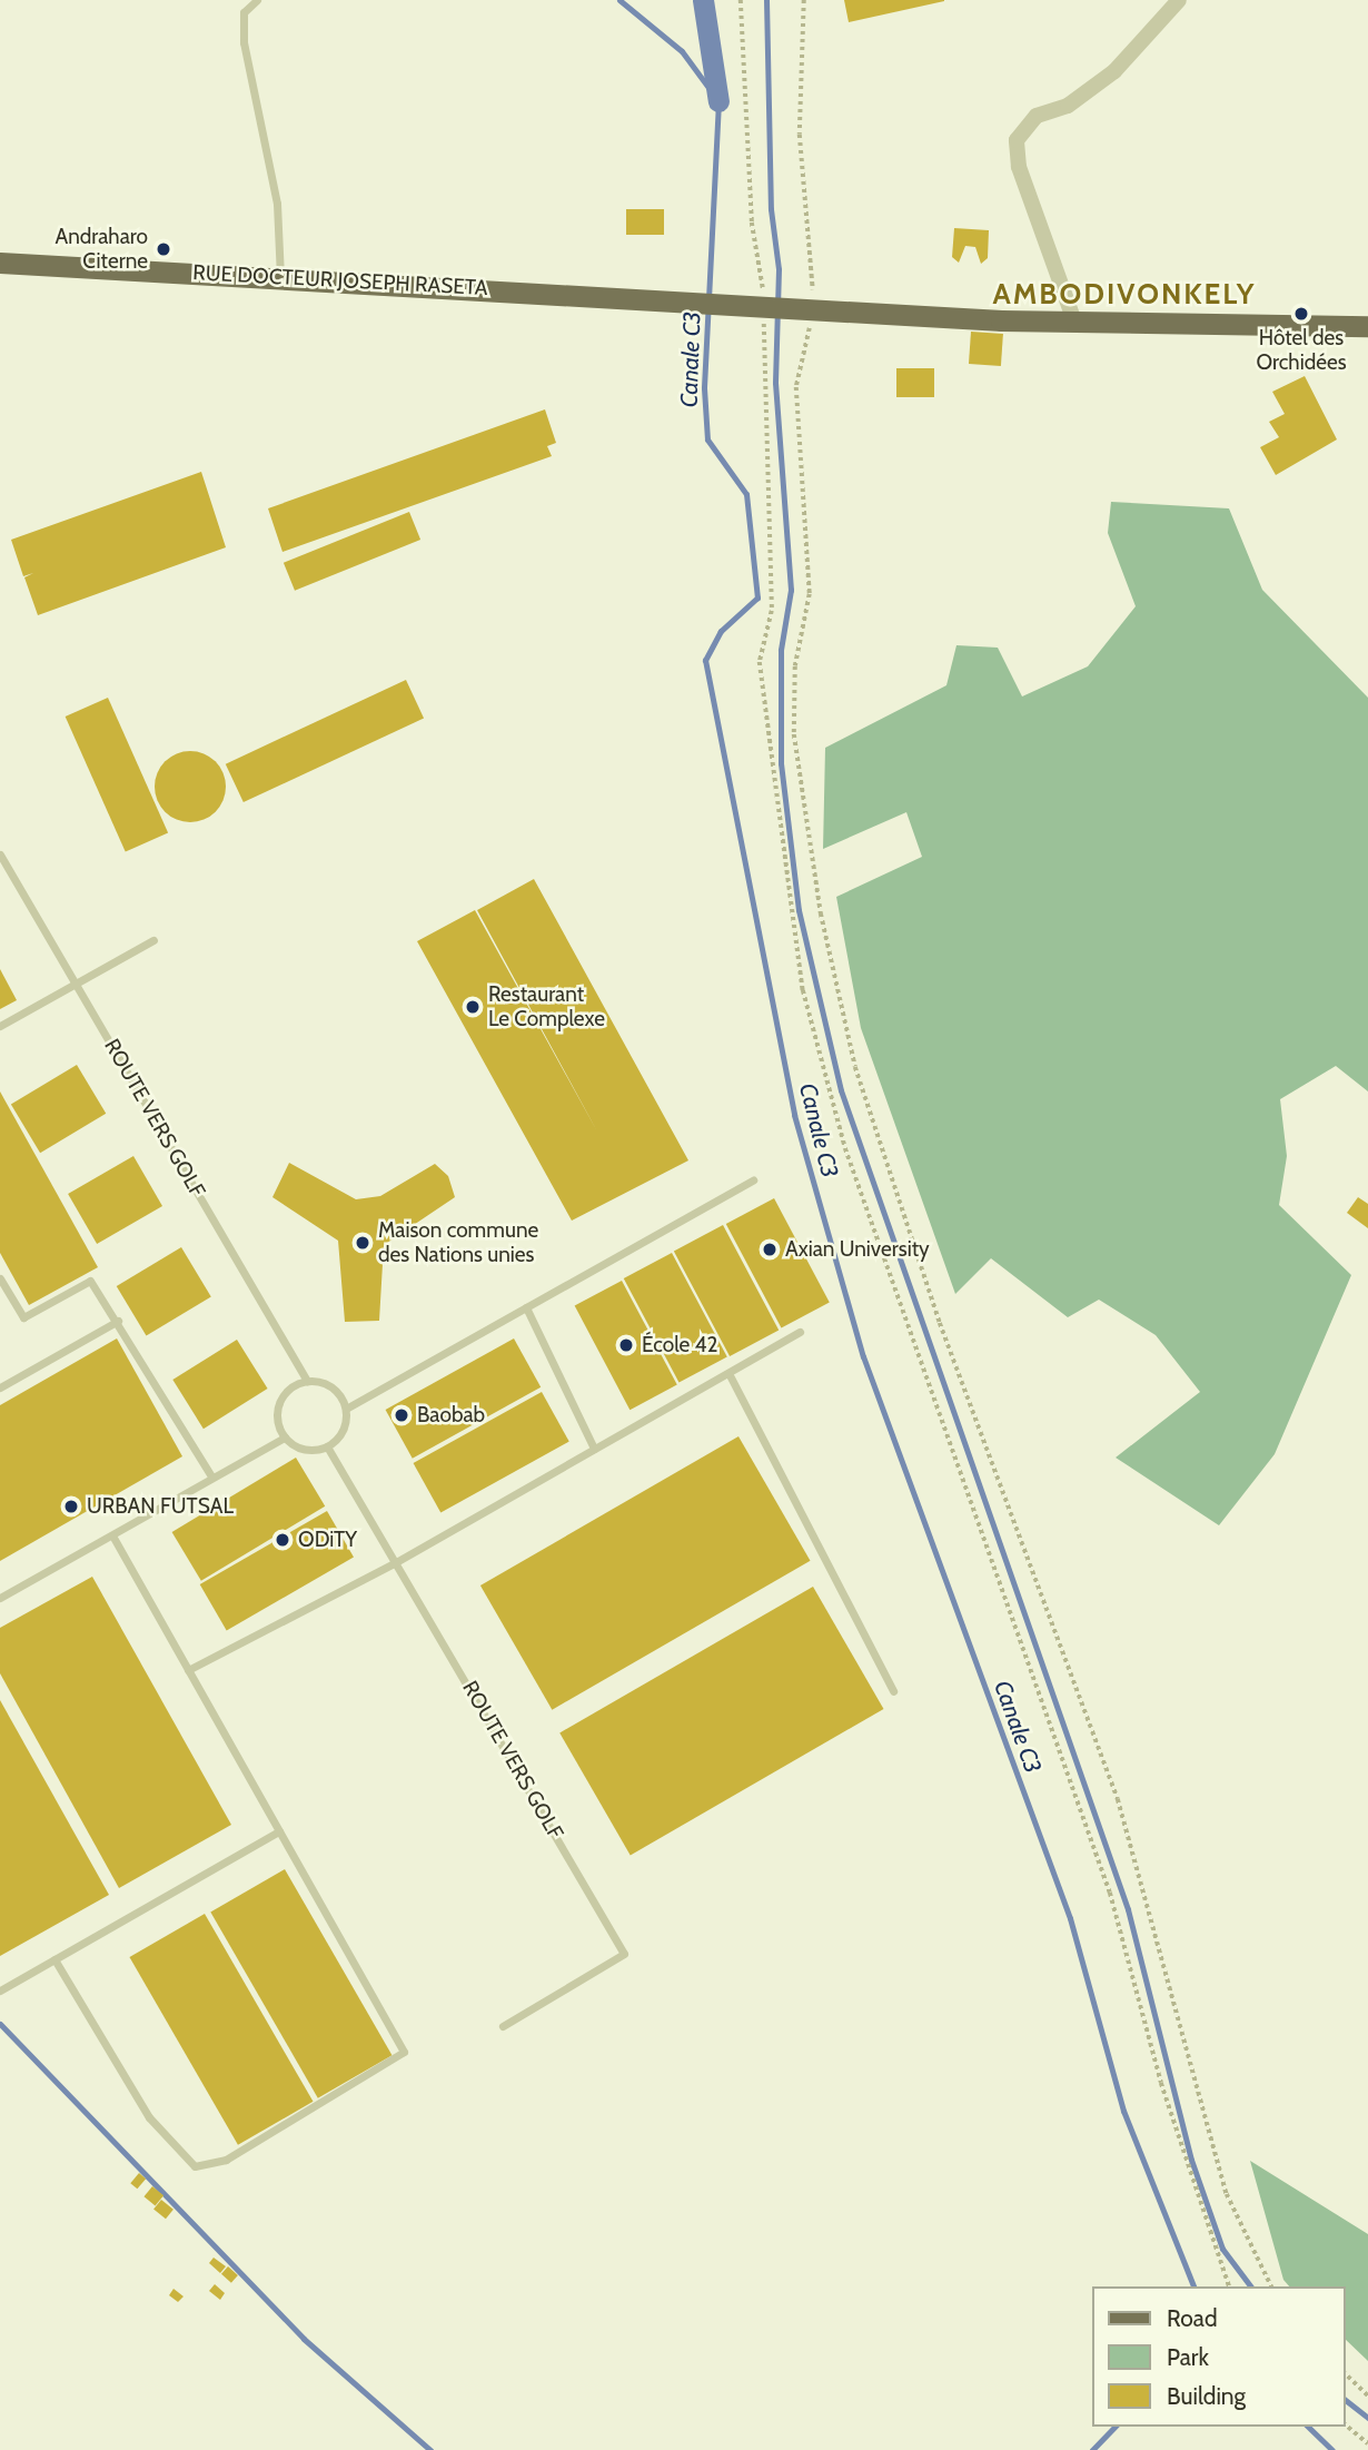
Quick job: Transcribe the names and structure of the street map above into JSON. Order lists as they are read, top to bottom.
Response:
{
  "streets": {
    "main road": ["RUE DOCTEUR JOSEPH RASETA"],
    "lane": ["ROUTE VERS GOLF"]
  },
  "districts": ["AMBODIVONKELY"],
  "water": ["Canale C3"],
  "places": [
    "Andraharo Citerne",
    "Hôtel des Orchidées",
    "Restaurant Le Complexe",
    "Maison commune des Nations unies",
    "Axian University",
    "École 42",
    "Baobab",
    "URBAN FUTSAL",
    "ODiTY"
  ],
  "legend": ["Road", "Park", "Building"]
}
